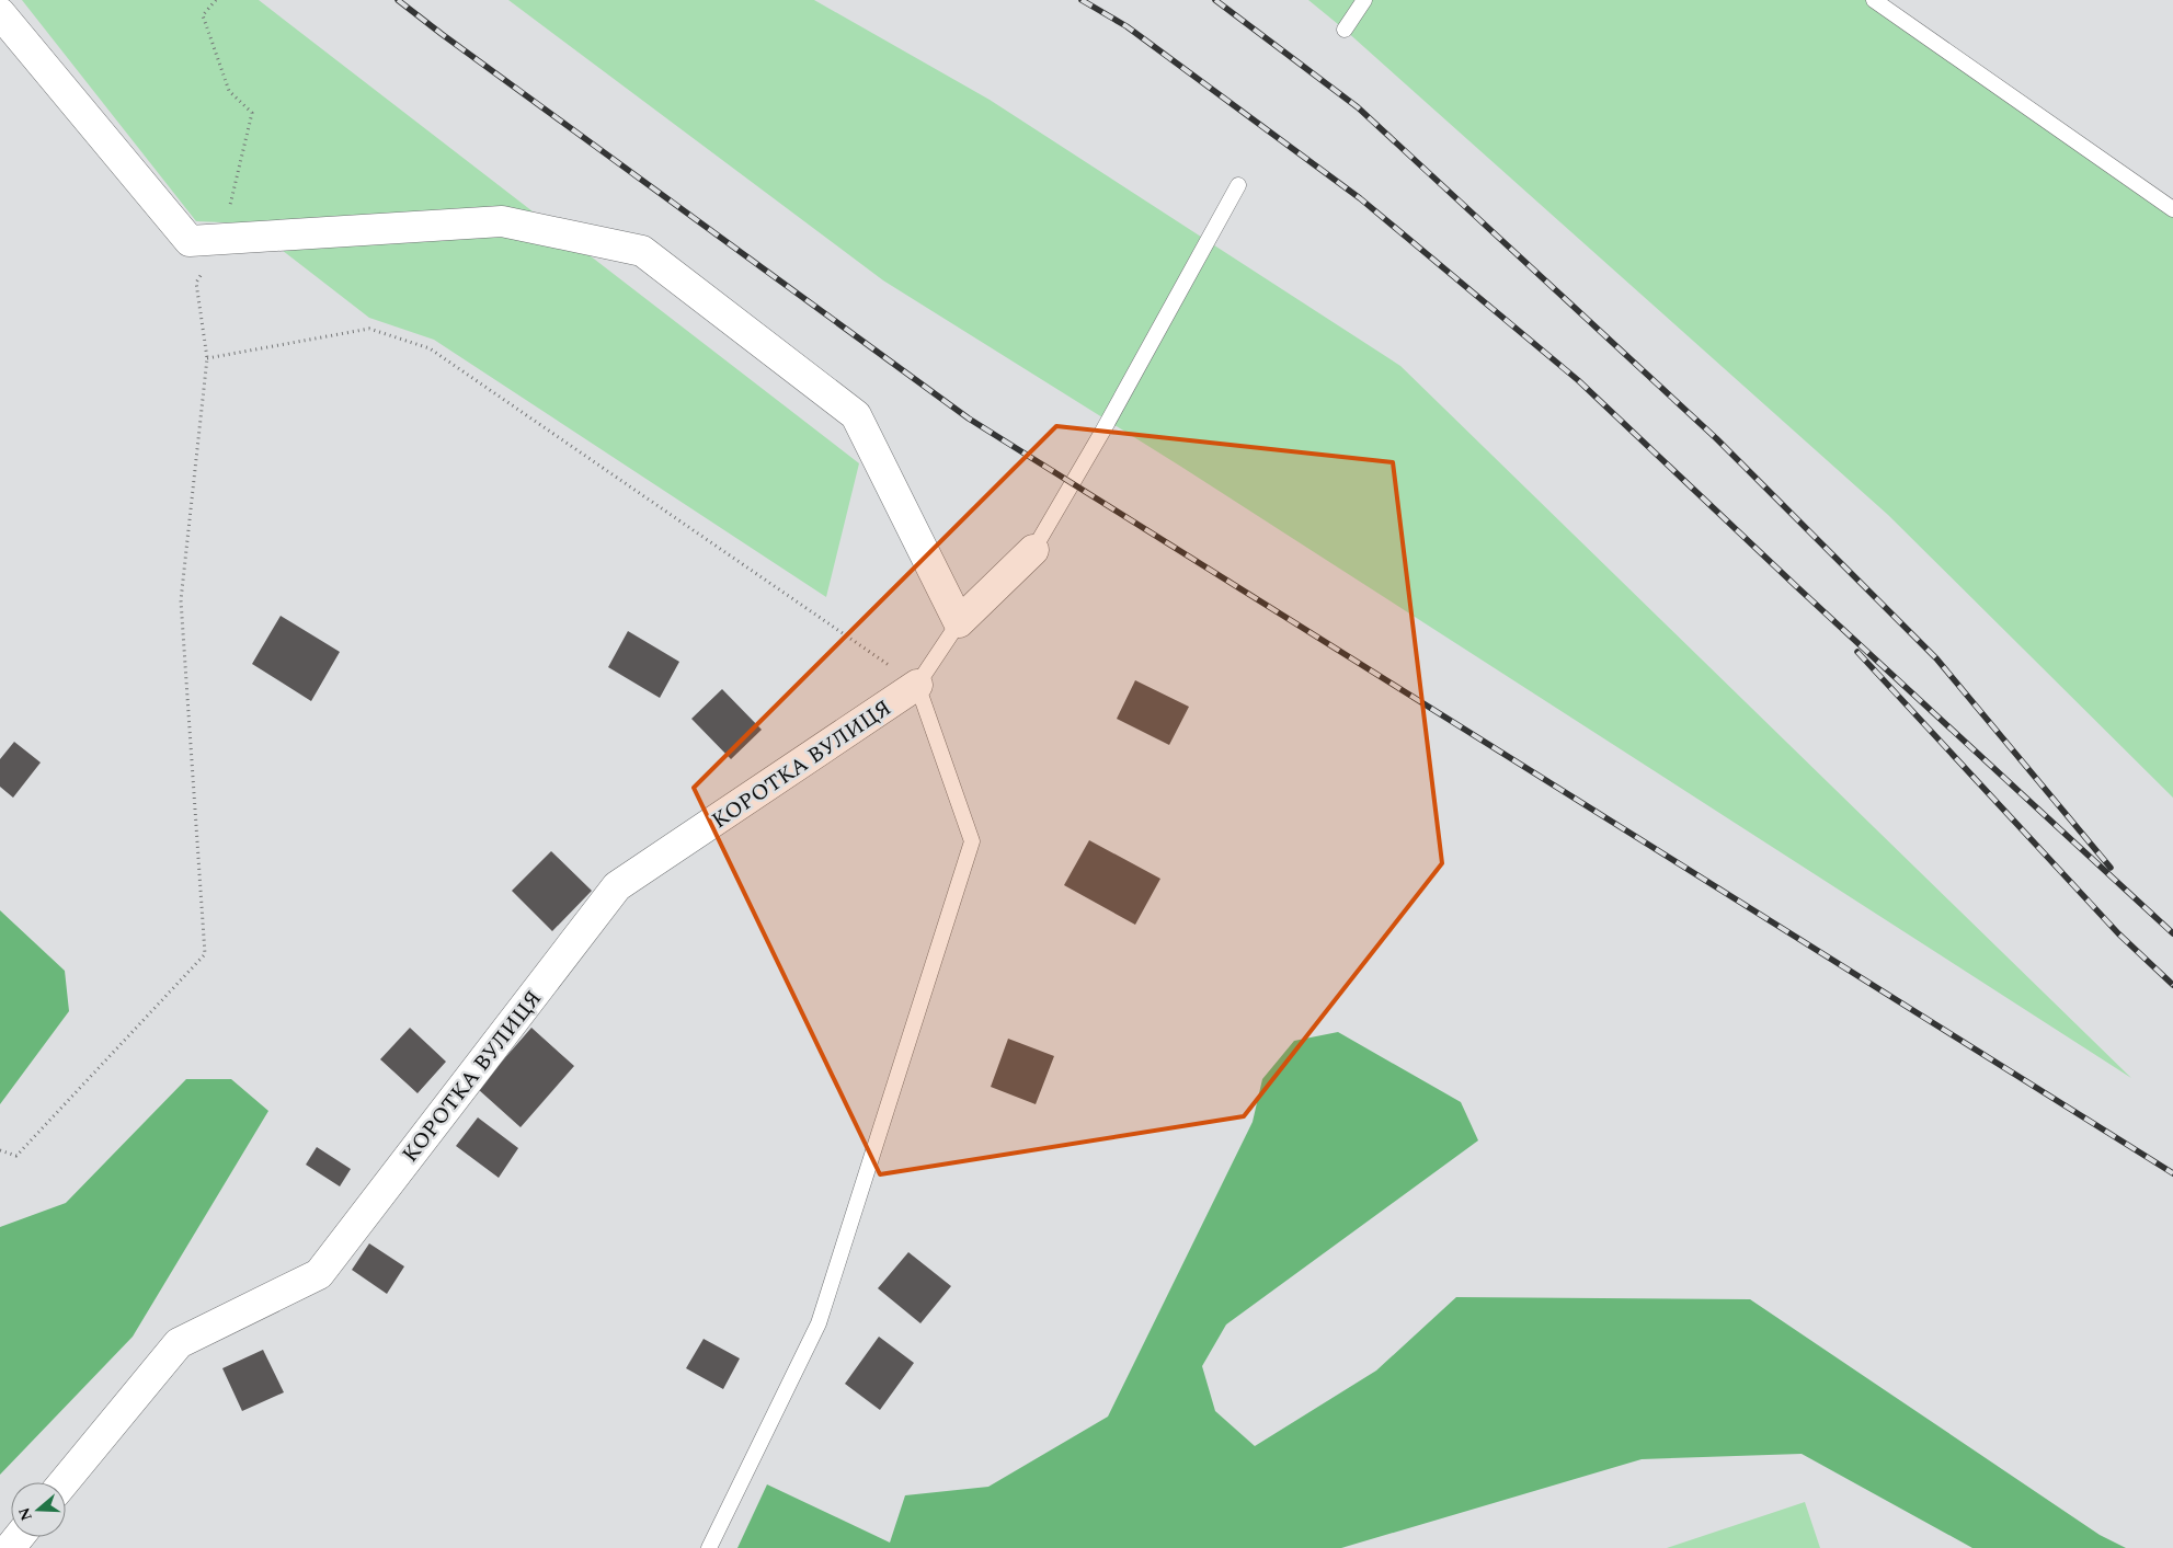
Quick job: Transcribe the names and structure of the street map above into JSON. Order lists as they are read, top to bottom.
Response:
{
  "streets": {
    "street": ["КОРОТКА ВУЛИЦЯ"]
  },
  "north": "left"
}
